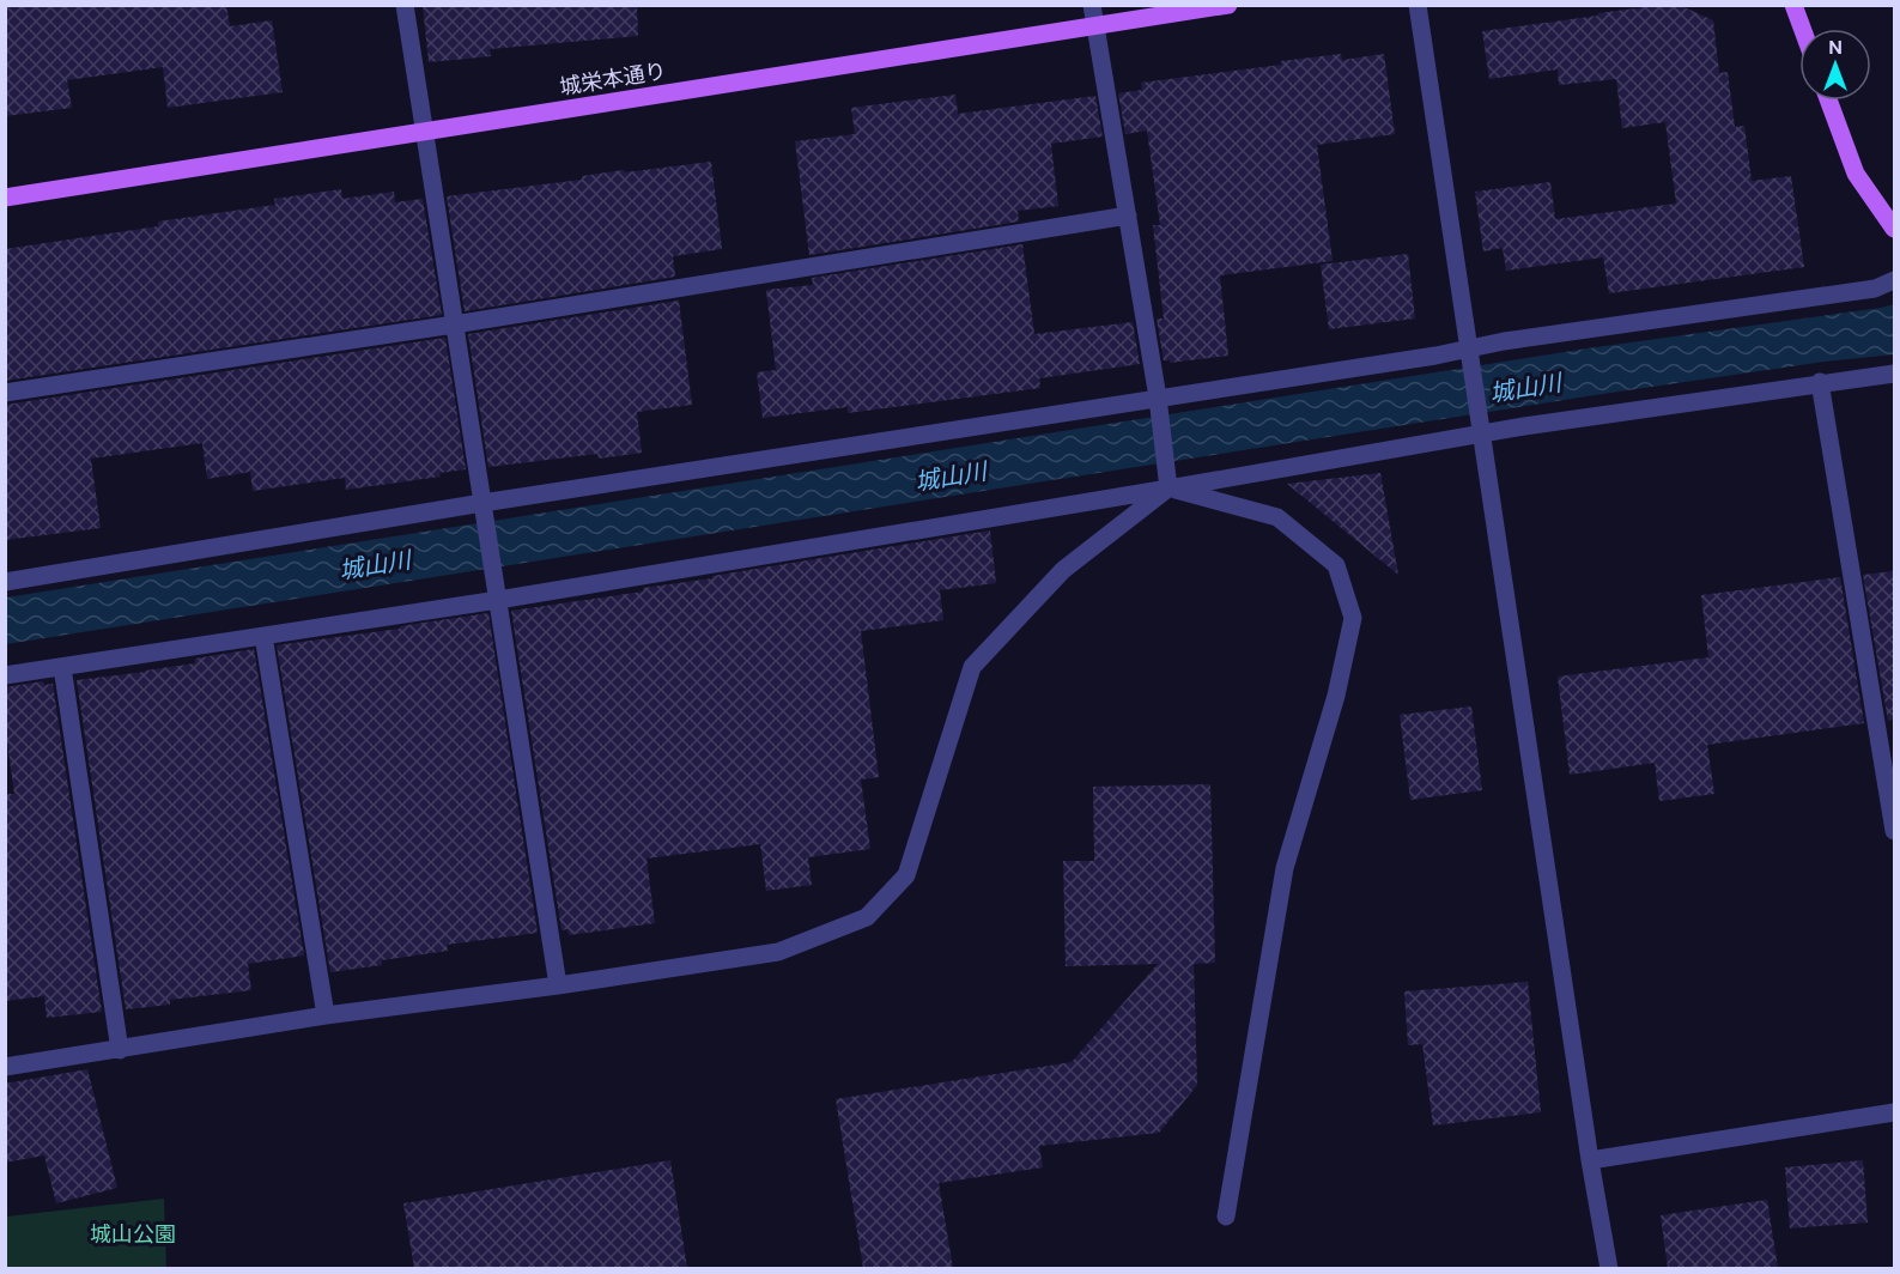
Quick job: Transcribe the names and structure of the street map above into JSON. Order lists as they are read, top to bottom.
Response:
{
  "streets": {
    "main road": ["城栄本通り"]
  },
  "water": ["城山川"],
  "parks": ["城山公園"],
  "north": "top"
}
